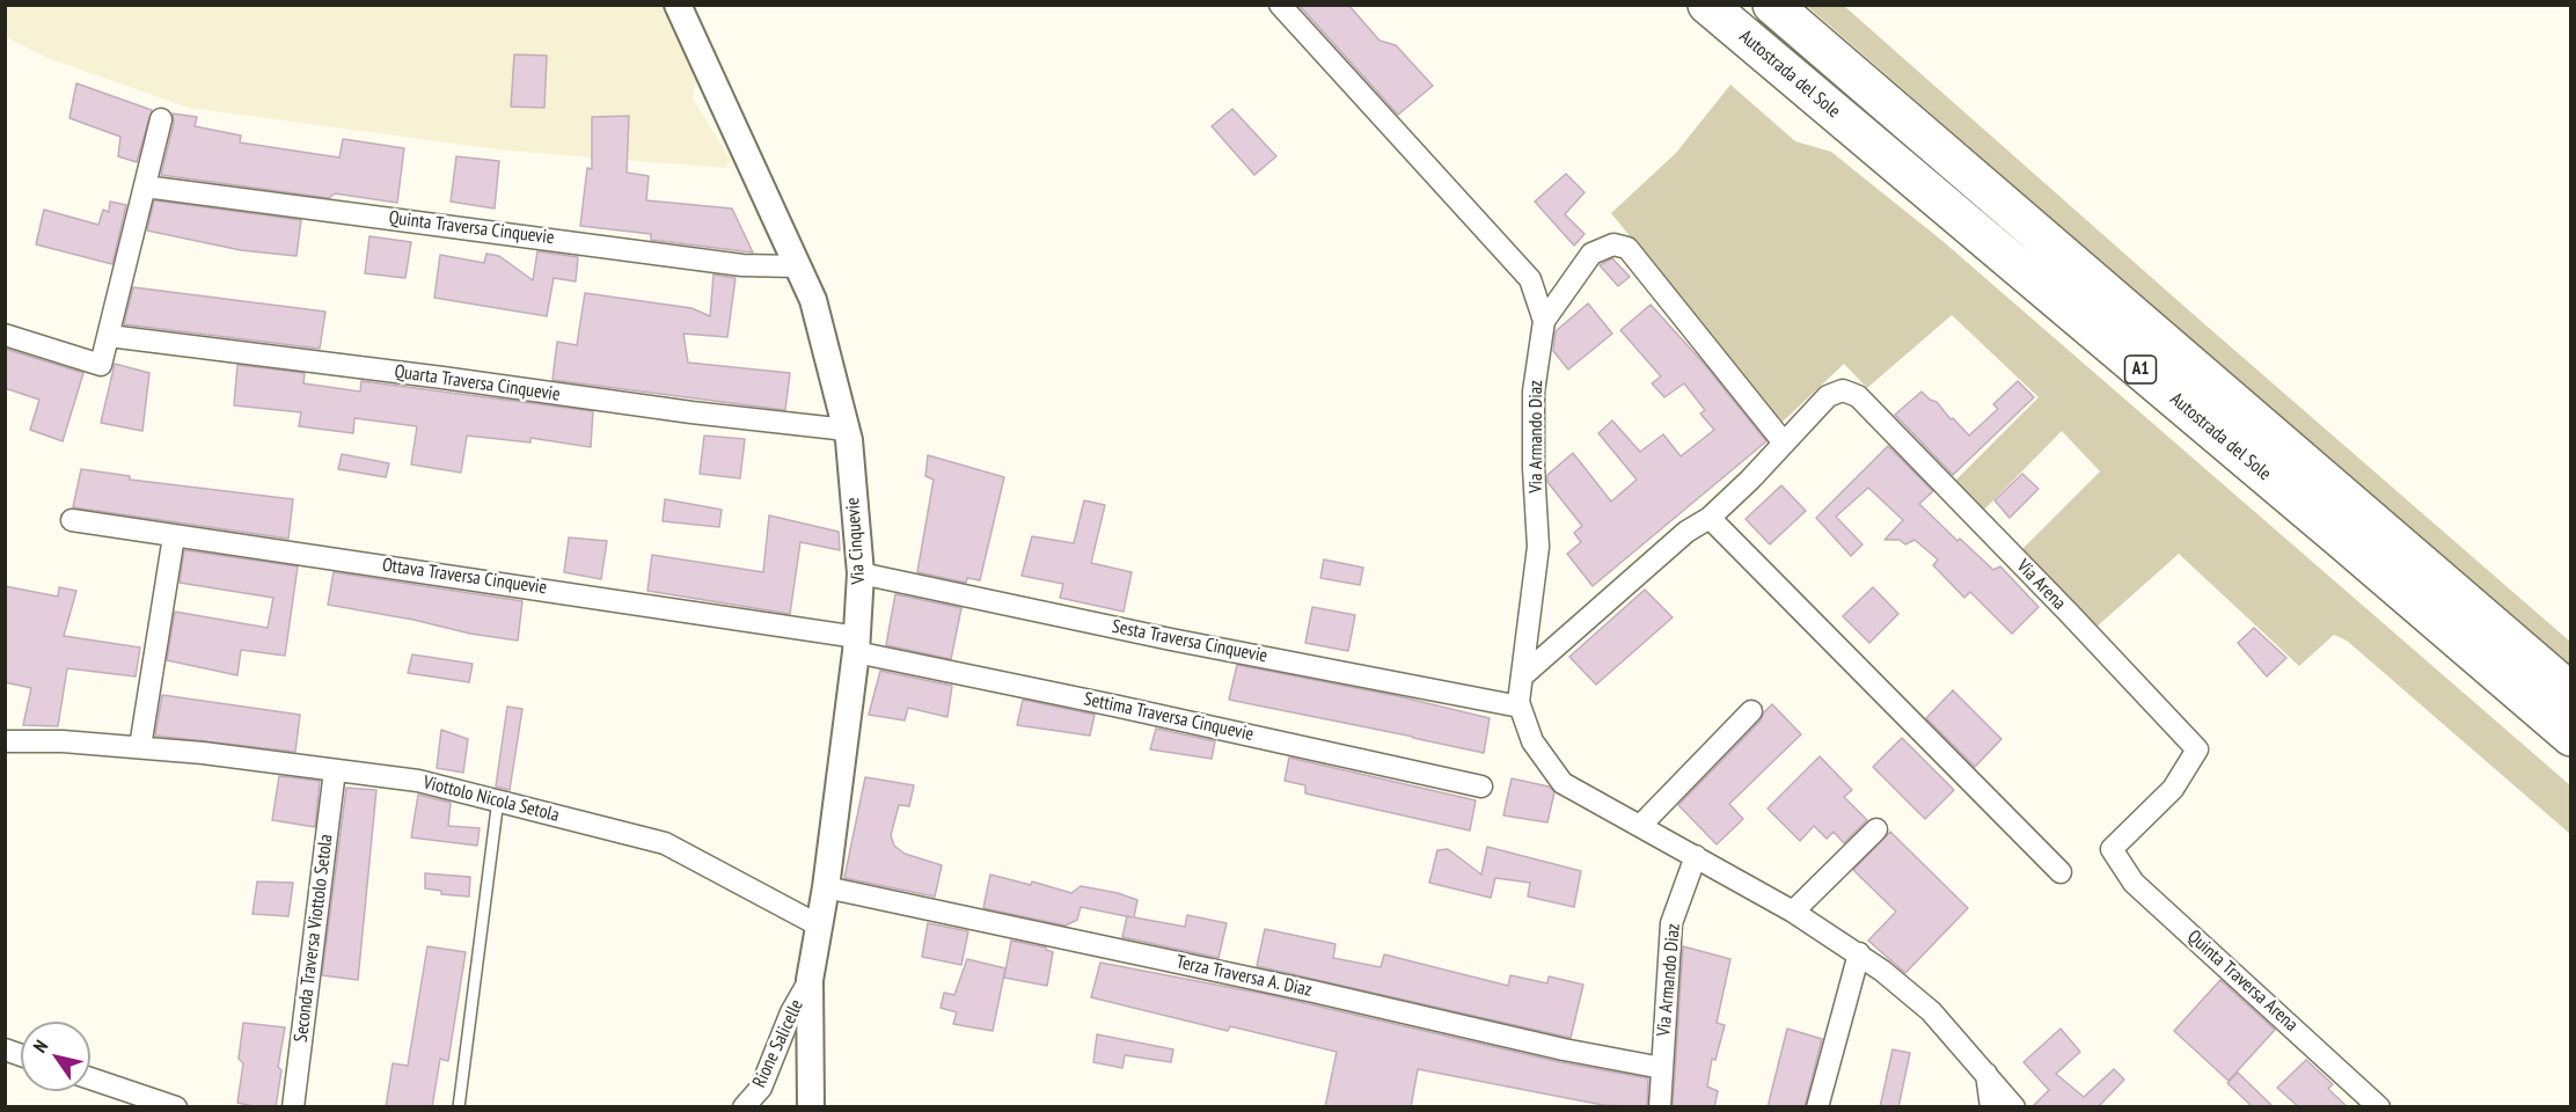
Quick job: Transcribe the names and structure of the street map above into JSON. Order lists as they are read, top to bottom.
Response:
{
  "streets": {
    "highway": ["Autostrada del Sole", "A1"],
    "street": [
      "Quinta Traversa Cinquevie",
      "Quarta Traversa Cinquevie",
      "Via Armando Diaz",
      "Via Cinquevie",
      "Ottava Traversa Cinquevie",
      "Via Arena",
      "Sesta Traversa Cinquevie",
      "Settima Traversa Cinquevie",
      "Viottolo Nicola Setola",
      "Seconda Traversa Viottolo Setola",
      "Terza Traversa A. Diaz",
      "Quinta Traversa Arena",
      "Rione Salicelle"
    ]
  },
  "crossings": [
    ["Quinta Traversa Cinquevie", "Via Cinquevie"],
    ["Quarta Traversa Cinquevie", "Via Cinquevie"],
    ["Via Armando Diaz", "Via Arena"],
    ["Via Armando Diaz", "Sesta Traversa Cinquevie"],
    ["Via Armando Diaz", "Terza Traversa A. Diaz"],
    ["Via Cinquevie", "Ottava Traversa Cinquevie"],
    ["Via Cinquevie", "Sesta Traversa Cinquevie"],
    ["Via Cinquevie", "Settima Traversa Cinquevie"],
    ["Via Cinquevie", "Viottolo Nicola Setola"],
    ["Via Cinquevie", "Terza Traversa A. Diaz"],
    ["Via Cinquevie", "Rione Salicelle"],
    ["Ottava Traversa Cinquevie", "Settima Traversa Cinquevie"],
    ["Via Arena", "Quinta Traversa Arena"],
    ["Viottolo Nicola Setola", "Seconda Traversa Viottolo Setola"]
  ],
  "north": "top left"
}
